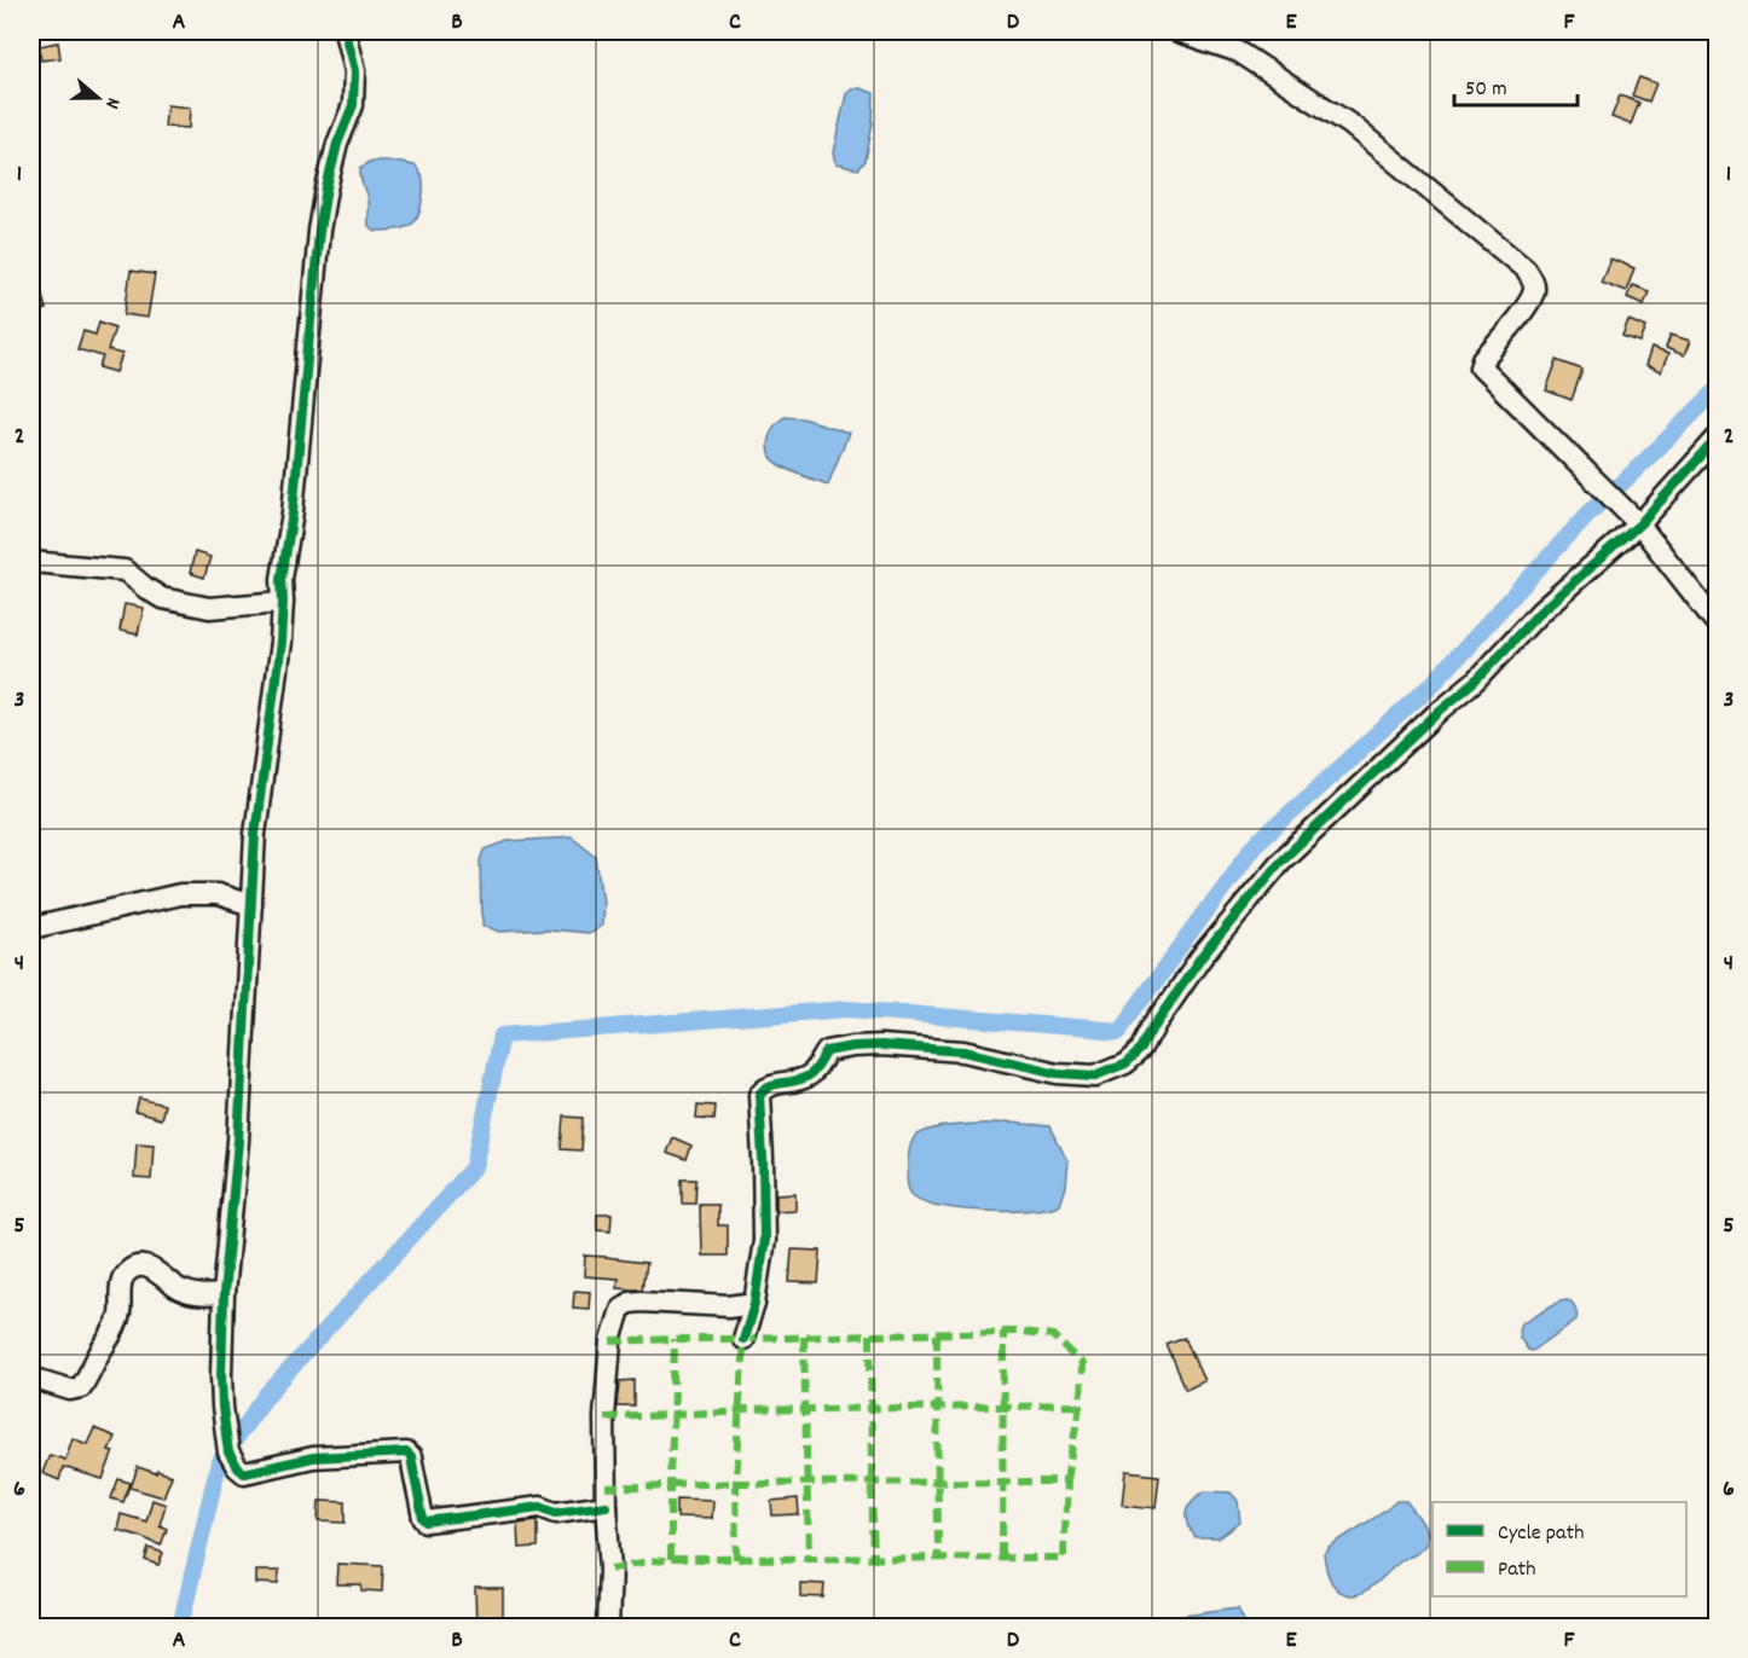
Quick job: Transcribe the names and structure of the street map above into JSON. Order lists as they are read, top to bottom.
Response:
{
  "legend": ["Cycle path", "Path"],
  "scale_bar": "50 m",
  "north": "right",
  "grid": {
    "columns": [
      "A",
      "B",
      "C",
      "D",
      "E",
      "F"
    ],
    "rows": [
      "1",
      "2",
      "3",
      "4",
      "5",
      "6"
    ]
  }
}
